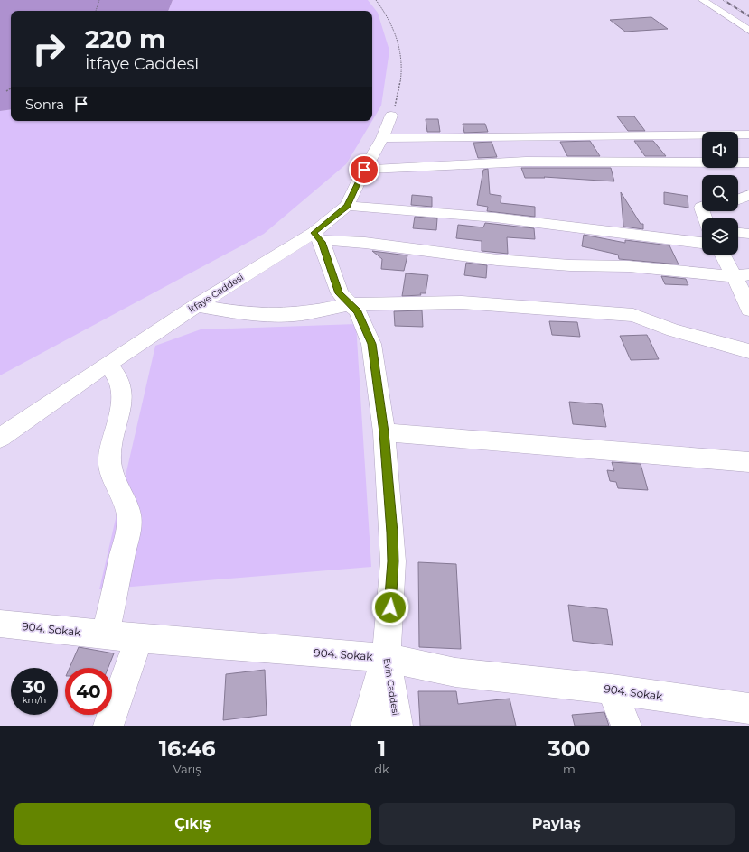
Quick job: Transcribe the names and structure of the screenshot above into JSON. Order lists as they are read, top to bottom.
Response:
{
  "streets": {
    "street": ["İtfaye Caddesi", "904. Sokak", "Evin Caddesi"]
  },
  "crossings": [
    ["İtfaye Caddesi", "Evin Caddesi"],
    ["904. Sokak", "Evin Caddesi"]
  ],
  "page": {
    "turn": ["220 m", "İtfaye Caddesi"],
    "then": "Sonra",
    "speed": "30 km/h",
    "limit": "40",
    "eta": [
      "16:46",
      "Varış",
      "1",
      "dk",
      "300",
      "m"
    ],
    "buttons": ["Çıkış", "Paylaş"]
  }
}
